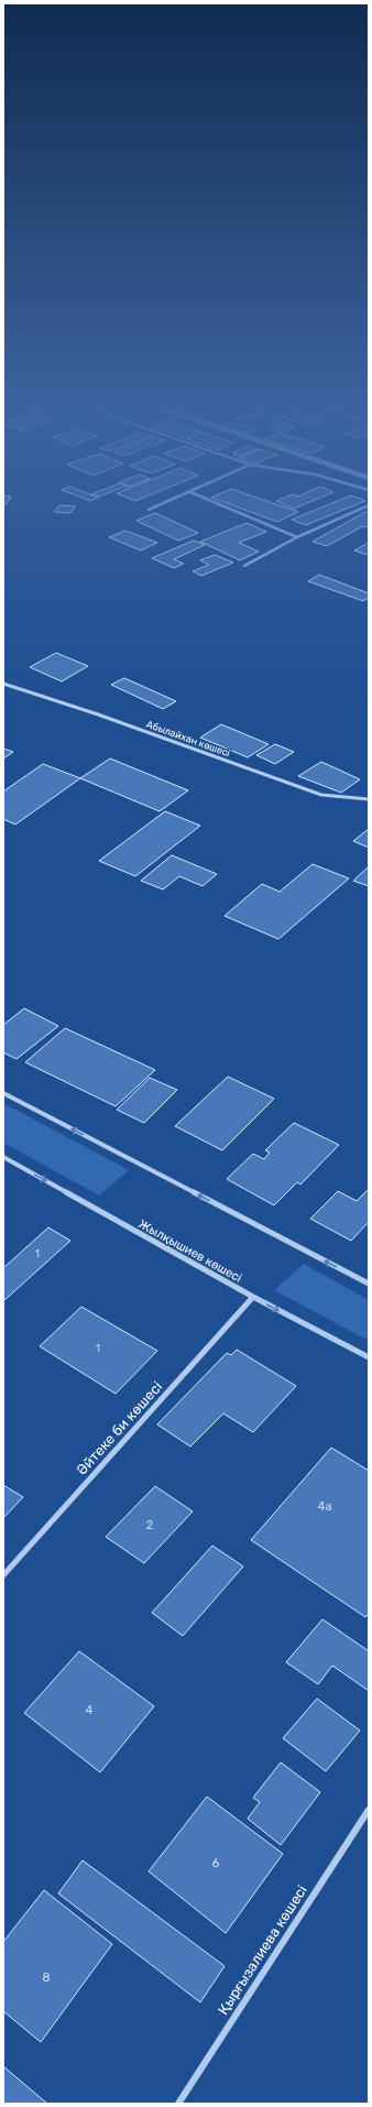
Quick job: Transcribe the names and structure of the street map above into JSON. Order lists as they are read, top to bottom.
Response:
{
  "streets": {
    "street": [
      "Абылайхан көшесі",
      "Жылқышиев көшесі",
      "Әйтеке би көшесі",
      "Қырғызалиева көшесі"
    ]
  },
  "crossings": [
    ["Жылқышиев көшесі", "Әйтеке би көшесі"]
  ],
  "one_way": ["Жылқышиев көшесі"],
  "house_numbers": [
    "1",
    "1",
    "4а",
    "2",
    "4",
    "6",
    "8"
  ]
}
